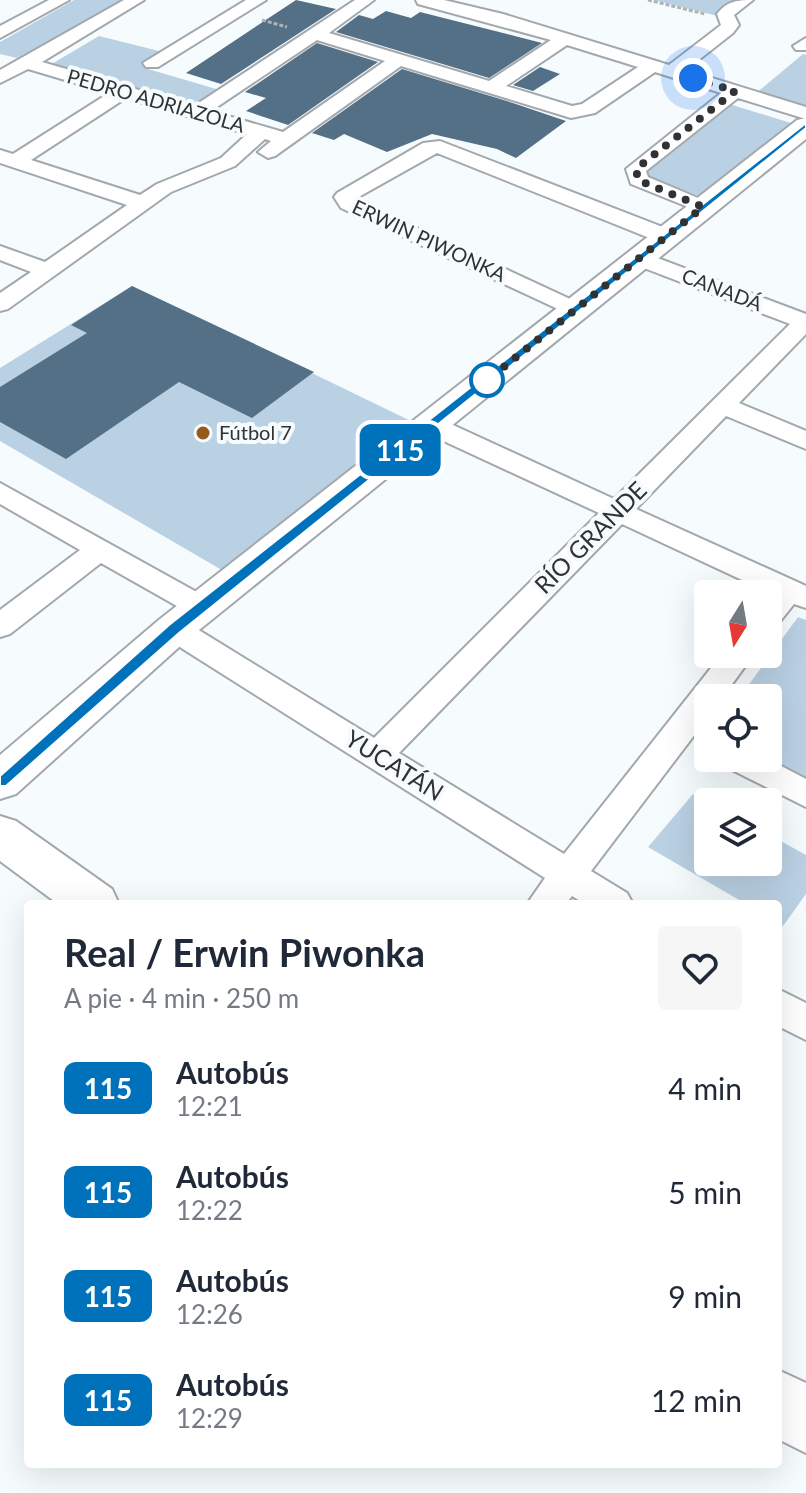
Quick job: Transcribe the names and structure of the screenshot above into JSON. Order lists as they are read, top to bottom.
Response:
{
  "streets": {
    "street": [
      "PEDRO ADRIAZOLA",
      "ERWIN PIWONKA",
      "CANADÁ",
      "RÍO GRANDE",
      "YUCATÁN"
    ]
  },
  "crossings": [
    ["ERWIN PIWONKA", "CANADÁ"],
    ["CANADÁ", "RÍO GRANDE"],
    ["RÍO GRANDE", "YUCATÁN"]
  ],
  "places": ["Fútbol 7"],
  "lines": ["bus line 115"],
  "north": "bottom",
  "page": {
    "on_map": "115",
    "heading": ["Real / Erwin Piwonka", "A pie · 4 min · 250 m"],
    "list": [
      {
        "mark": "115",
        "name": "Autobús",
        "note": "12:21",
        "value": "4 min"
      },
      {
        "mark": "115",
        "name": "Autobús",
        "note": "12:22",
        "value": "5 min"
      },
      {
        "mark": "115",
        "name": "Autobús",
        "note": "12:26",
        "value": "9 min"
      },
      {
        "mark": "115",
        "name": "Autobús",
        "note": "12:29",
        "value": "12 min"
      }
    ]
  }
}
